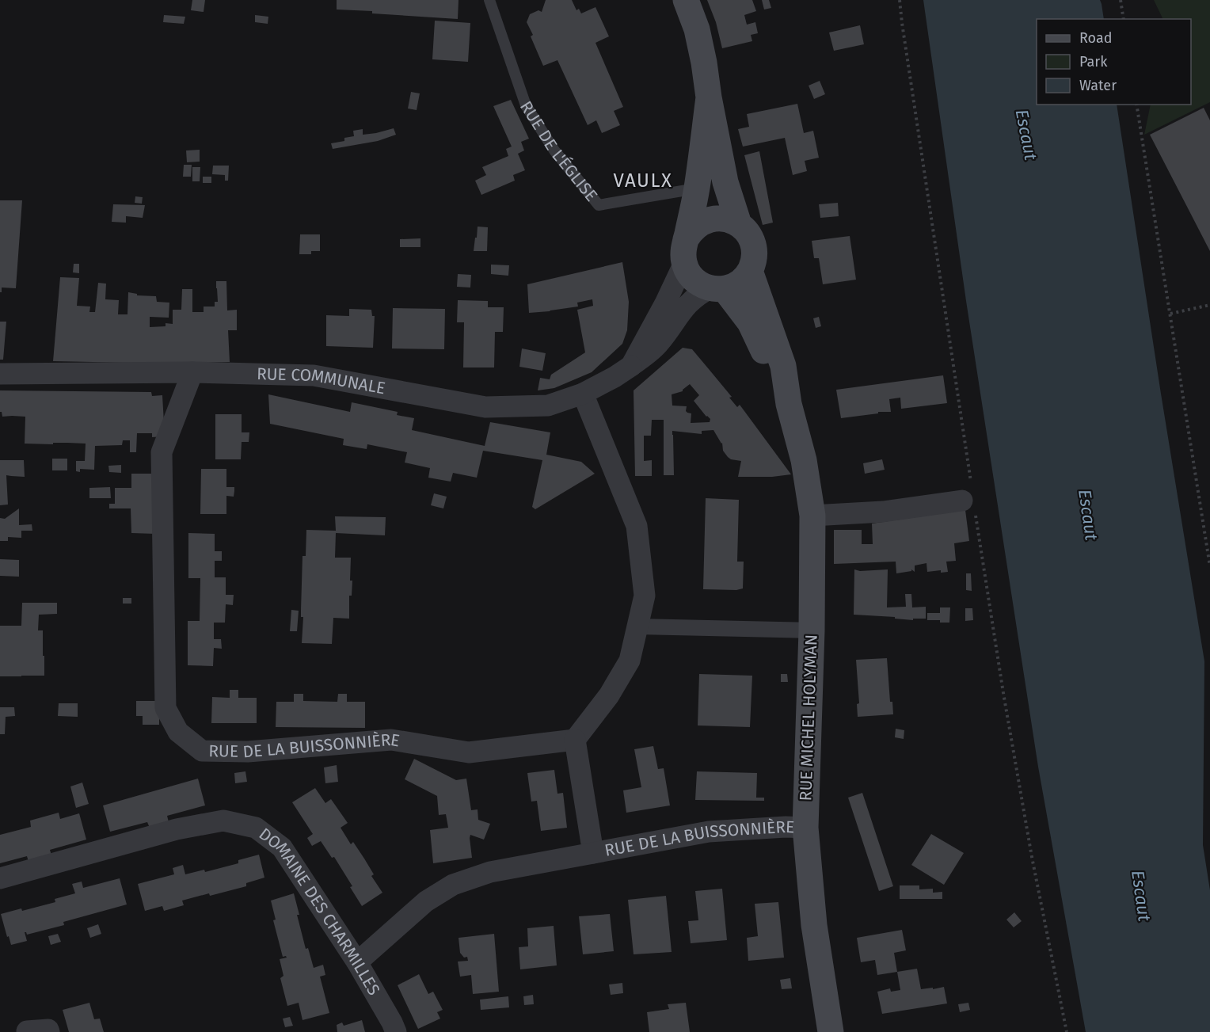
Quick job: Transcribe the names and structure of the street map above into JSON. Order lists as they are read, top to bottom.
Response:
{
  "streets": {
    "main road": ["RUE MICHEL HOLYMAN"],
    "street": ["RUE COMMUNALE", "RUE DE LA BUISSONNIÈRE", "DOMAINE DES CHARMILLES"],
    "lane": ["RUE DE L'ÉGLISE"]
  },
  "crossings": [
    ["RUE COMMUNALE", "RUE DE LA BUISSONNIÈRE"],
    ["RUE MICHEL HOLYMAN", "RUE DE LA BUISSONNIÈRE"],
    ["RUE DE LA BUISSONNIÈRE", "DOMAINE DES CHARMILLES"]
  ],
  "districts": ["VAULX"],
  "water": ["Escaut"],
  "legend": ["Road", "Park", "Water"]
}
